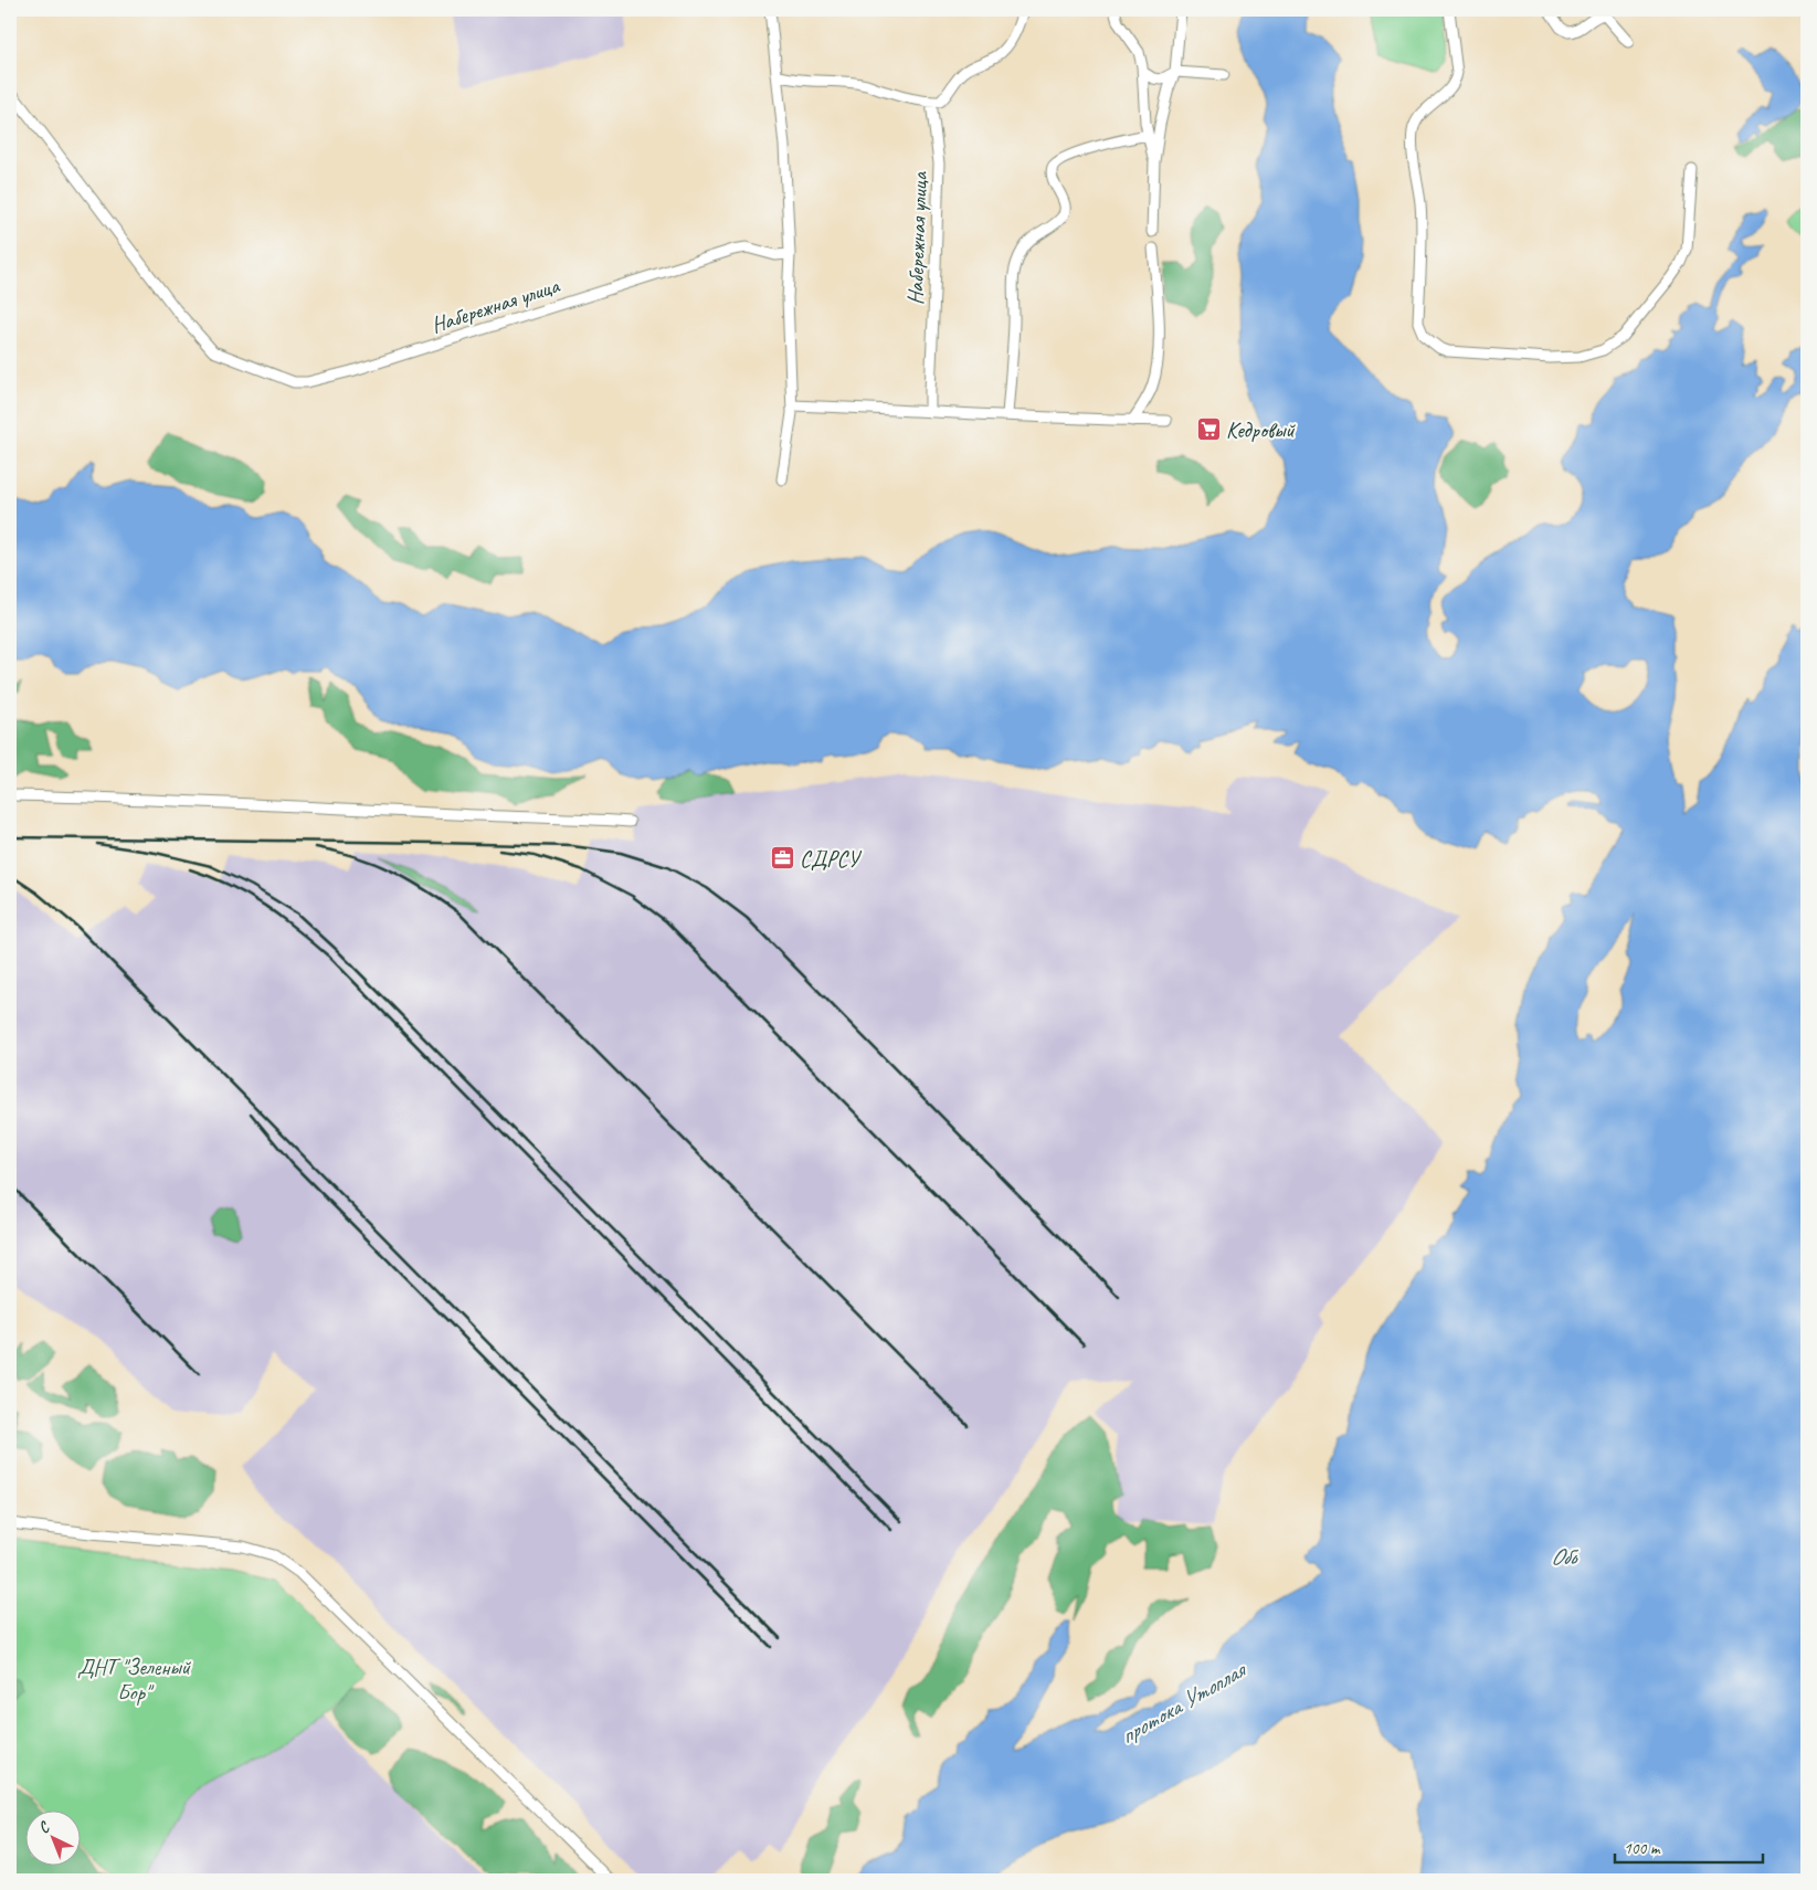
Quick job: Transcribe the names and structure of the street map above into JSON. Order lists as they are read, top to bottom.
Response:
{
  "streets": {
    "street": ["Набережная улица"]
  },
  "water": ["Обь", "протока Утоплая"],
  "parks": ["ДНТ \"Зеленый Бор\""],
  "places": {
    "supermarket": ["Кедровый"],
    "office": ["СДРСУ"]
  },
  "scale_bar": "100 m",
  "north": "top left"
}
